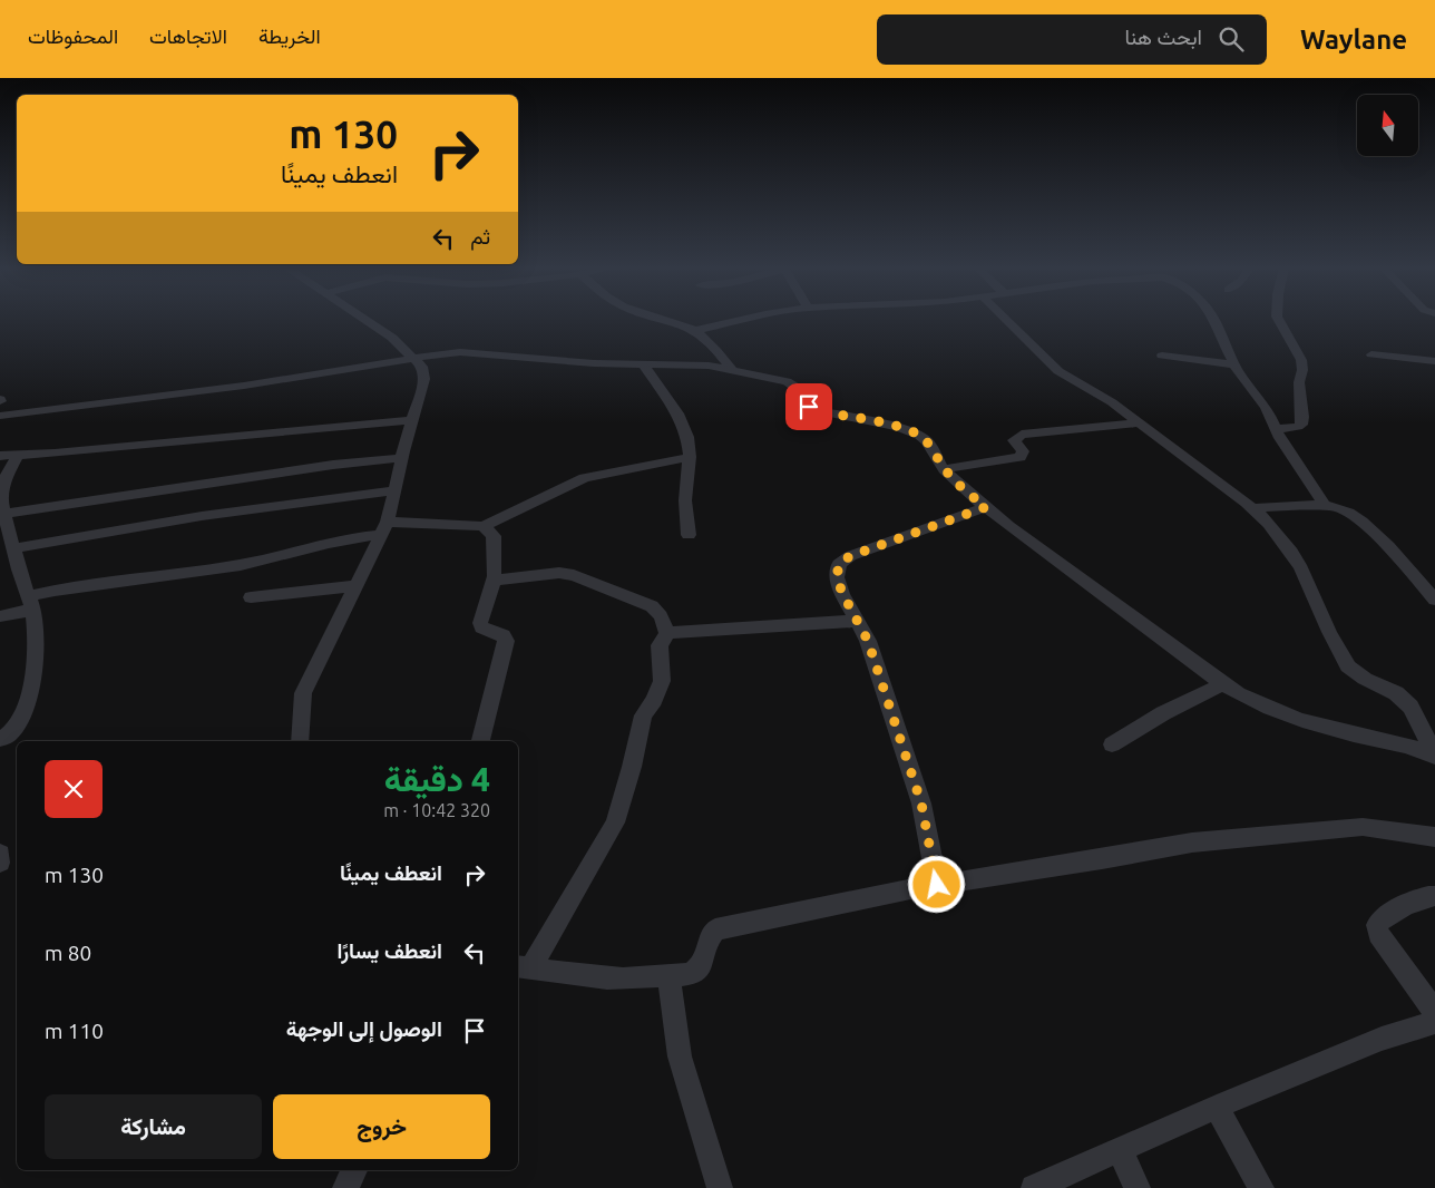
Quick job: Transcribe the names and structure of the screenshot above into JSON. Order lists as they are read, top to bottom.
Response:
{
  "north": "top",
  "page": {
    "header": "Waylane",
    "search": "ابحث هنا",
    "nav": ["الخريطة", "الاتجاهات", "المحفوظات"],
    "turn": ["130 m", "انعطف يمينًا"],
    "then": "ثم",
    "heading": ["4 دقيقة", "320 m · 10:42"],
    "list": [
      {
        "name": "انعطف يمينًا",
        "value": "130 m"
      },
      {
        "name": "انعطف يسارًا",
        "value": "80 m"
      },
      {
        "name": "الوصول إلى الوجهة",
        "value": "110 m"
      }
    ],
    "buttons": ["خروج", "مشاركة"]
  }
}
